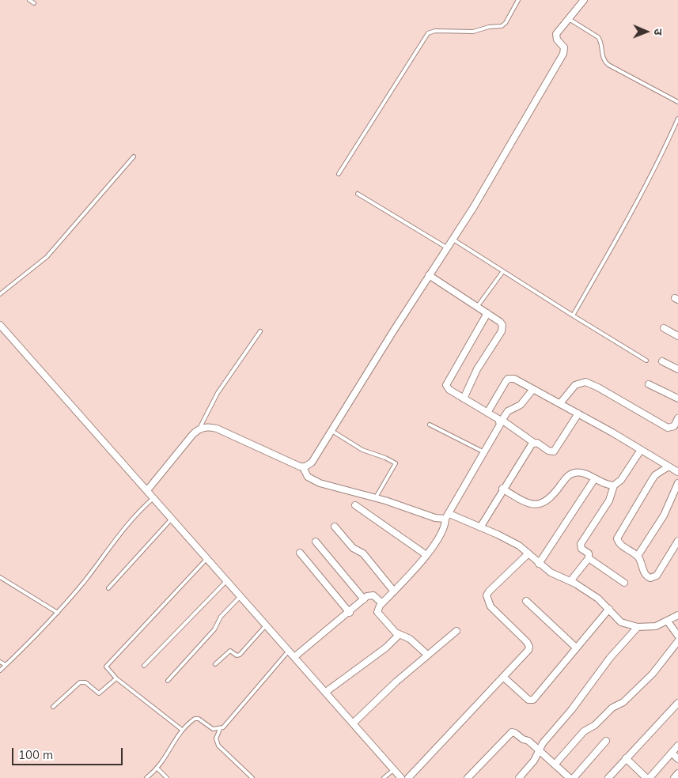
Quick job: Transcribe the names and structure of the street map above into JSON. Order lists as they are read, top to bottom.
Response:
{
  "scale_bar": "100 m",
  "north": "right"
}
